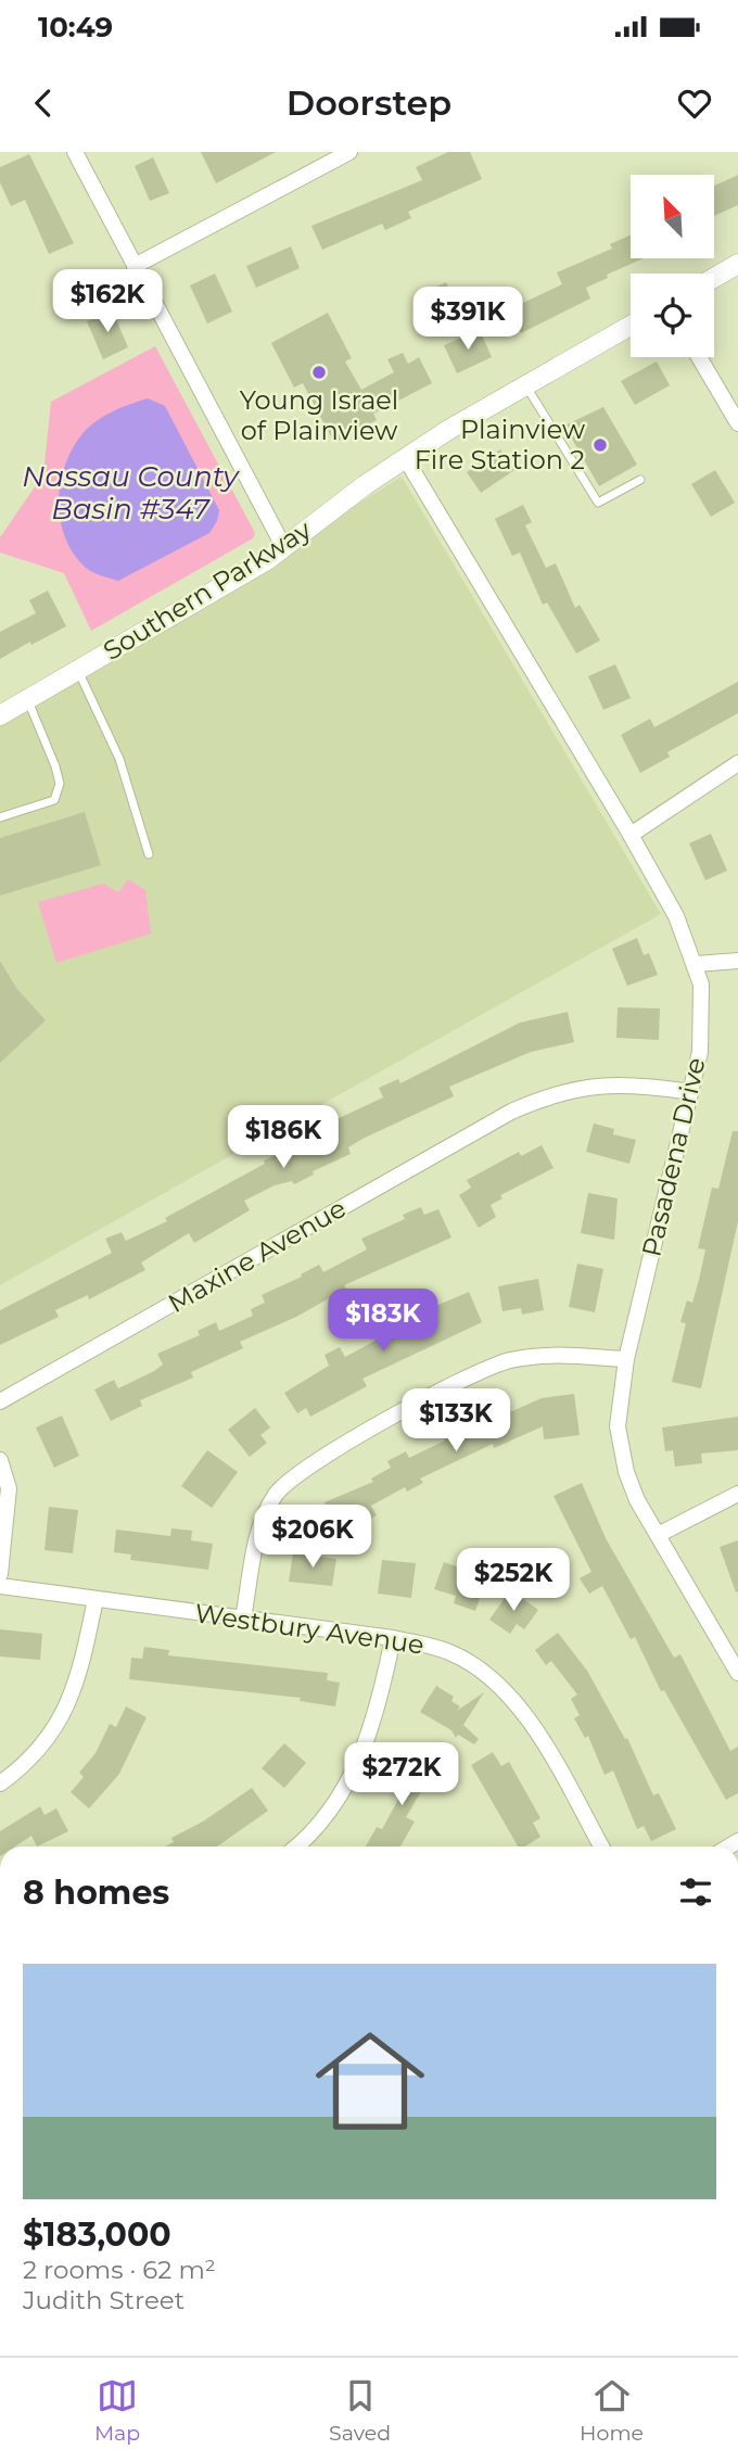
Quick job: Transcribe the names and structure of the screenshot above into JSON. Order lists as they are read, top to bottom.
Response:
{
  "streets": {
    "street": [
      "Southern Parkway",
      "Pasadena Drive",
      "Maxine Avenue",
      "Westbury Avenue"
    ]
  },
  "crossings": [
    ["Southern Parkway", "Pasadena Drive"],
    ["Pasadena Drive", "Maxine Avenue"]
  ],
  "water": ["Nassau County Basin #347"],
  "places": ["Young Israel of Plainview", "Plainview Fire Station 2"],
  "north": "top left",
  "page": {
    "status": "10:49",
    "header": "Doorstep",
    "price": [
      "$162K",
      "$391K",
      "$186K",
      "$183K",
      "$133K",
      "$206K",
      "$252K",
      "$272K"
    ],
    "heading": "8 homes",
    "list": [
      {
        "name": "$183,000",
        "note": "2 rooms · 62 m² · Judith Street"
      }
    ],
    "tabs": ["Map", "Saved", "Home"]
  }
}
